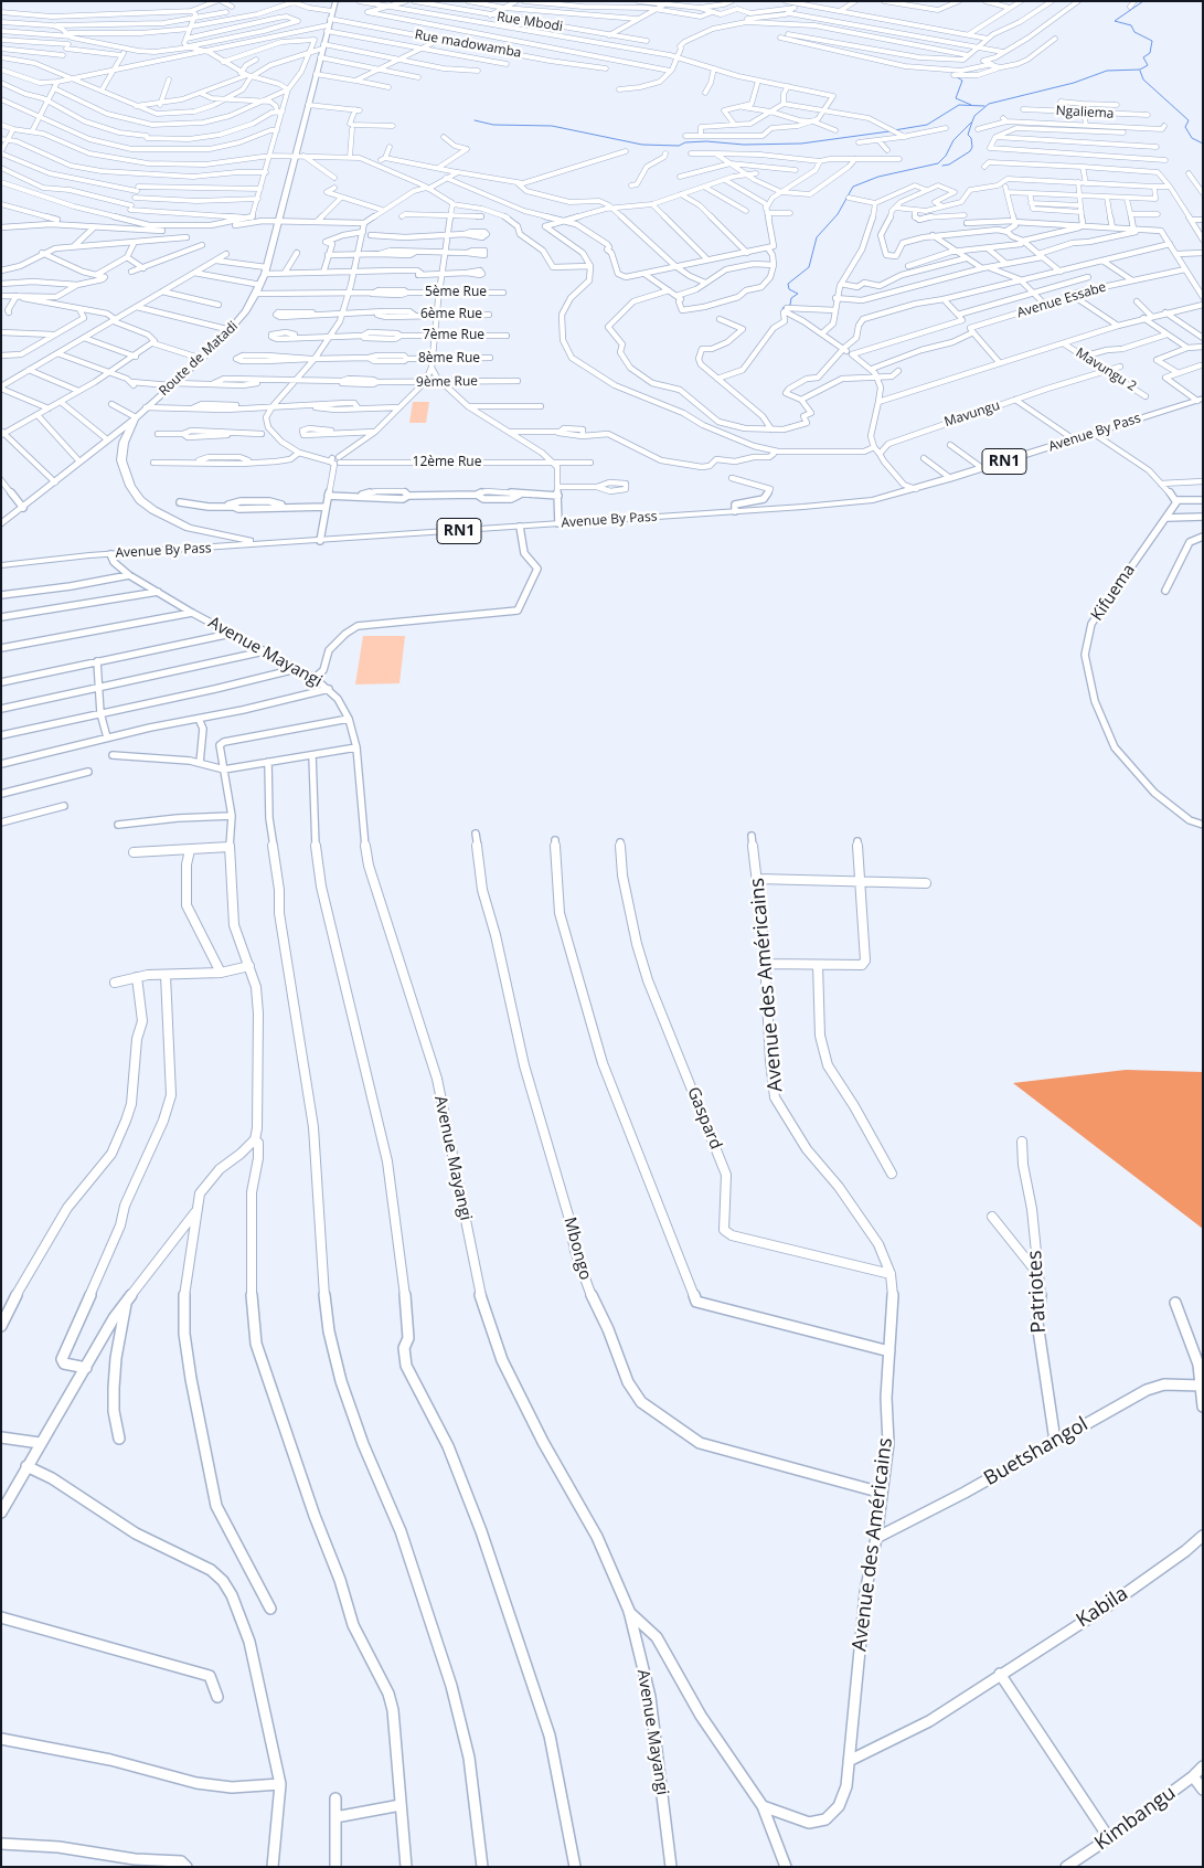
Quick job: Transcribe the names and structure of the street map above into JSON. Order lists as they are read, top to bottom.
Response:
{
  "streets": {
    "highway": ["Route de Matadi", "Avenue By Pass", "RN1"],
    "street": [
      "Rue Mbodi",
      "Rue madowamba",
      "Ngaliema",
      "5ème Rue",
      "Avenue Essabe",
      "6ème Rue",
      "7ème Rue",
      "8ème Rue",
      "Mavungu 2",
      "9ème Rue",
      "Mavungu",
      "12ème Rue",
      "Kifuema",
      "Avenue Mayangi",
      "Avenue des Américains",
      "Gaspard",
      "Mbongo",
      "Patriotes",
      "Buetshangol",
      "Kabila",
      "Kimbangu"
    ]
  },
  "crossings": [
    ["Rue madowamba", "Route de Matadi"],
    ["5ème Rue", "Route de Matadi"],
    ["Route de Matadi", "9ème Rue"],
    ["Mavungu 2", "Mavungu"],
    ["Avenue By Pass", "Avenue Mayangi"],
    ["Avenue des Américains", "Gaspard"],
    ["Avenue des Américains", "Mbongo"],
    ["Avenue des Américains", "Buetshangol"],
    ["Avenue des Américains", "Kabila"],
    ["Patriotes", "Buetshangol"]
  ]
}
